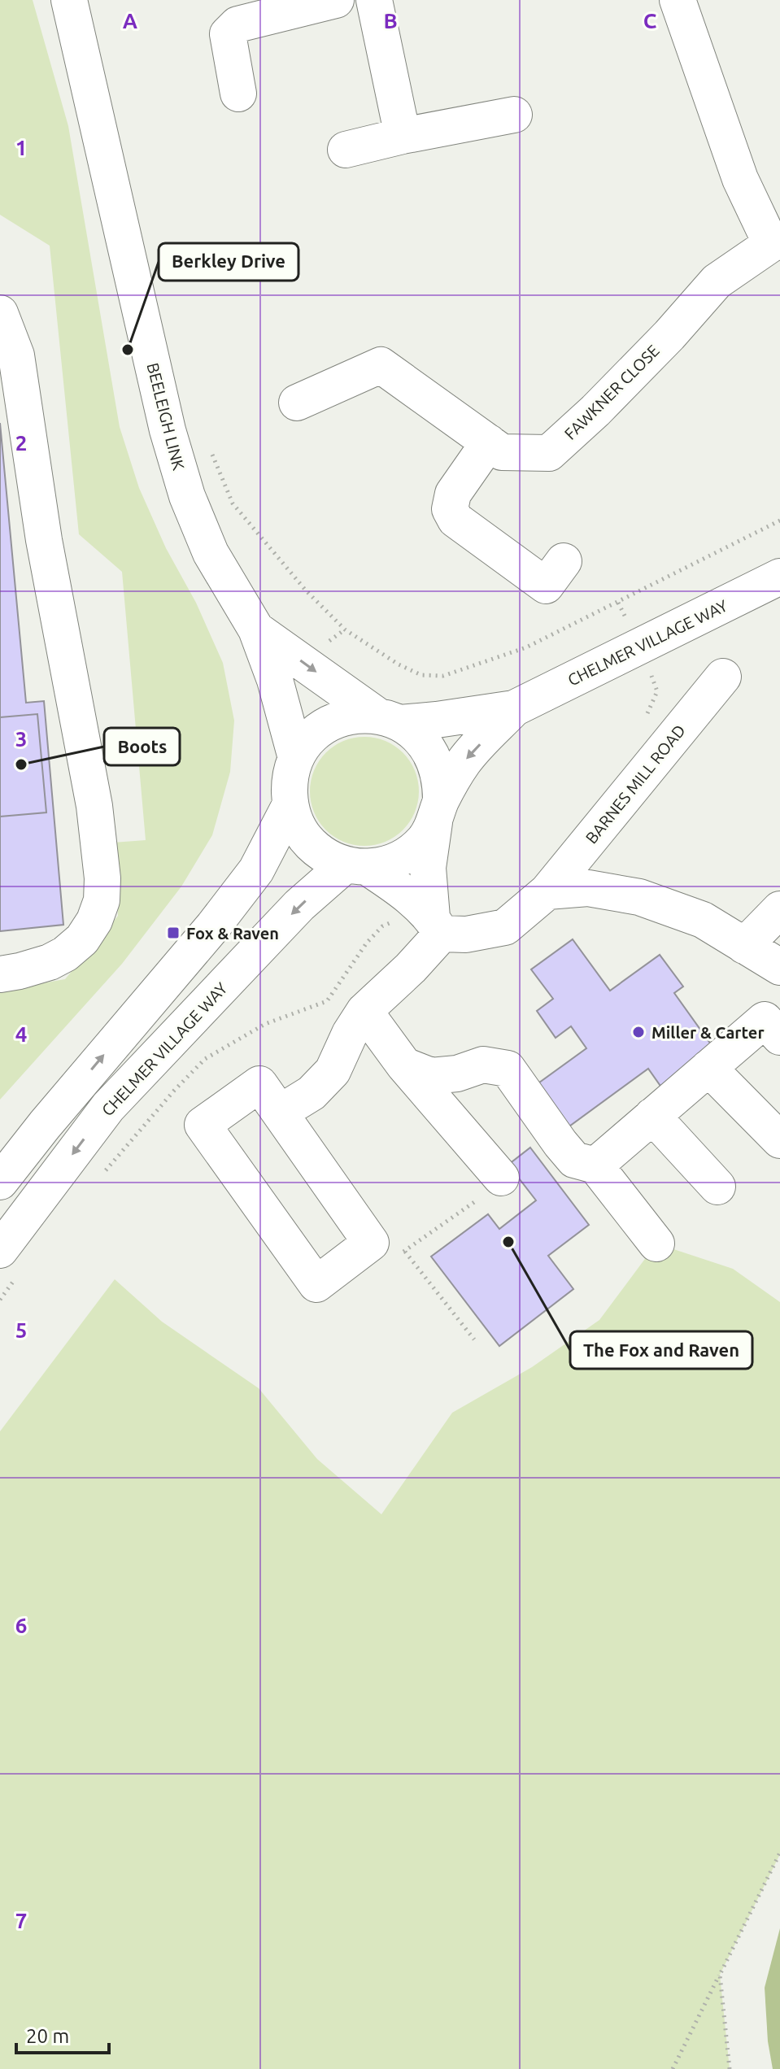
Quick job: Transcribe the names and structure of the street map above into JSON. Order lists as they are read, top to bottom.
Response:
{
  "streets": {
    "street": [
      "FAWKNER CLOSE",
      "BEELEIGH LINK",
      "CHELMER VILLAGE WAY",
      "BARNES MILL ROAD"
    ]
  },
  "crossings": [
    ["BEELEIGH LINK", "CHELMER VILLAGE WAY"]
  ],
  "places": {
    "other": [
      "Berkley Drive",
      "Boots",
      "Miller & Carter",
      "The Fox and Raven"
    ],
    "transit": ["Fox & Raven"]
  },
  "scale_bar": "20 m",
  "grid": {
    "columns": ["A", "B", "C"],
    "rows": [
      "1",
      "2",
      "3",
      "4",
      "5",
      "6",
      "7"
    ]
  }
}
